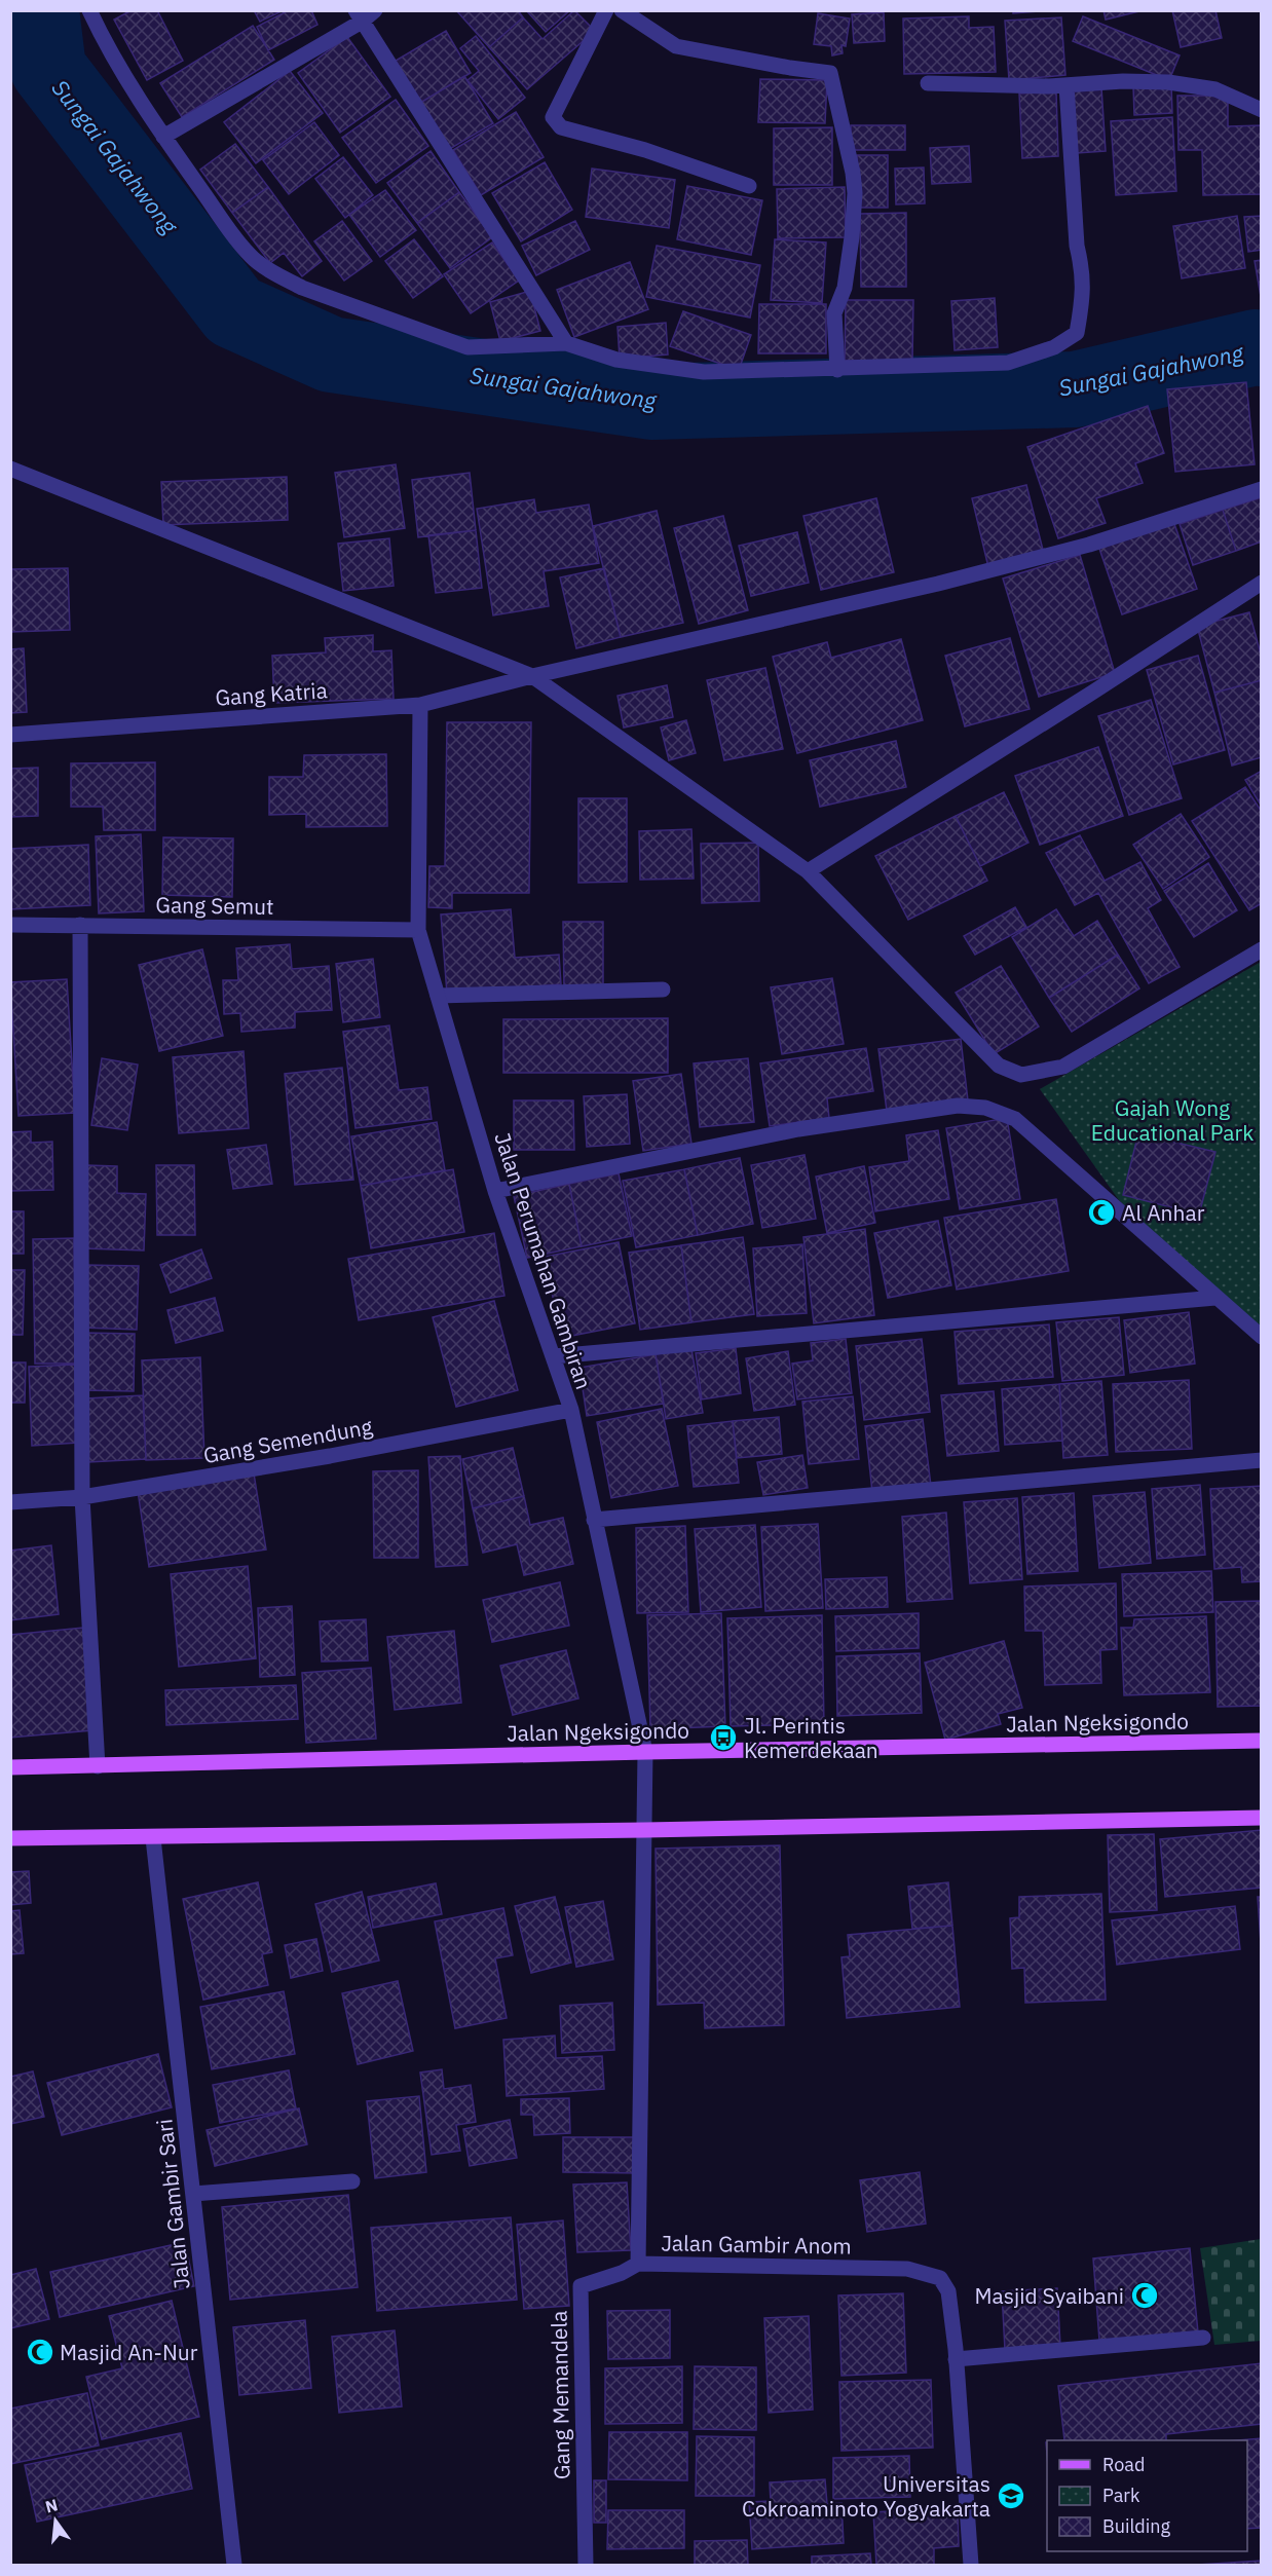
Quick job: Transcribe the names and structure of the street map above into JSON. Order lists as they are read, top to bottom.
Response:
{
  "streets": {
    "main road": ["Jalan Ngeksigondo"],
    "street": [
      "Gang Katria",
      "Gang Semut",
      "Jalan Perumahan Gambiran",
      "Gang Semendung",
      "Jalan Gambir Sari",
      "Jalan Gambir Anom",
      "Gang Memandela"
    ]
  },
  "crossings": [
    ["Gang Katria", "Jalan Perumahan Gambiran"],
    ["Gang Semut", "Jalan Perumahan Gambiran"],
    ["Jalan Perumahan Gambiran", "Gang Semendung"],
    ["Jalan Perumahan Gambiran", "Jalan Ngeksigondo"],
    ["Jalan Perumahan Gambiran", "Jalan Gambir Anom"],
    ["Jalan Gambir Anom", "Gang Memandela"]
  ],
  "water": ["Sungai Gajahwong"],
  "parks": ["Gajah Wong Educational Park"],
  "places": {
    "mosque": ["Al Anhar", "Masjid Syaibani", "Masjid An-Nur"],
    "bus stop": ["Jl. Perintis Kemerdekaan"],
    "school or university": ["Universitas Cokroaminoto Yogyakarta"]
  },
  "legend": ["Road", "Park", "Building"],
  "north": "top"
}
